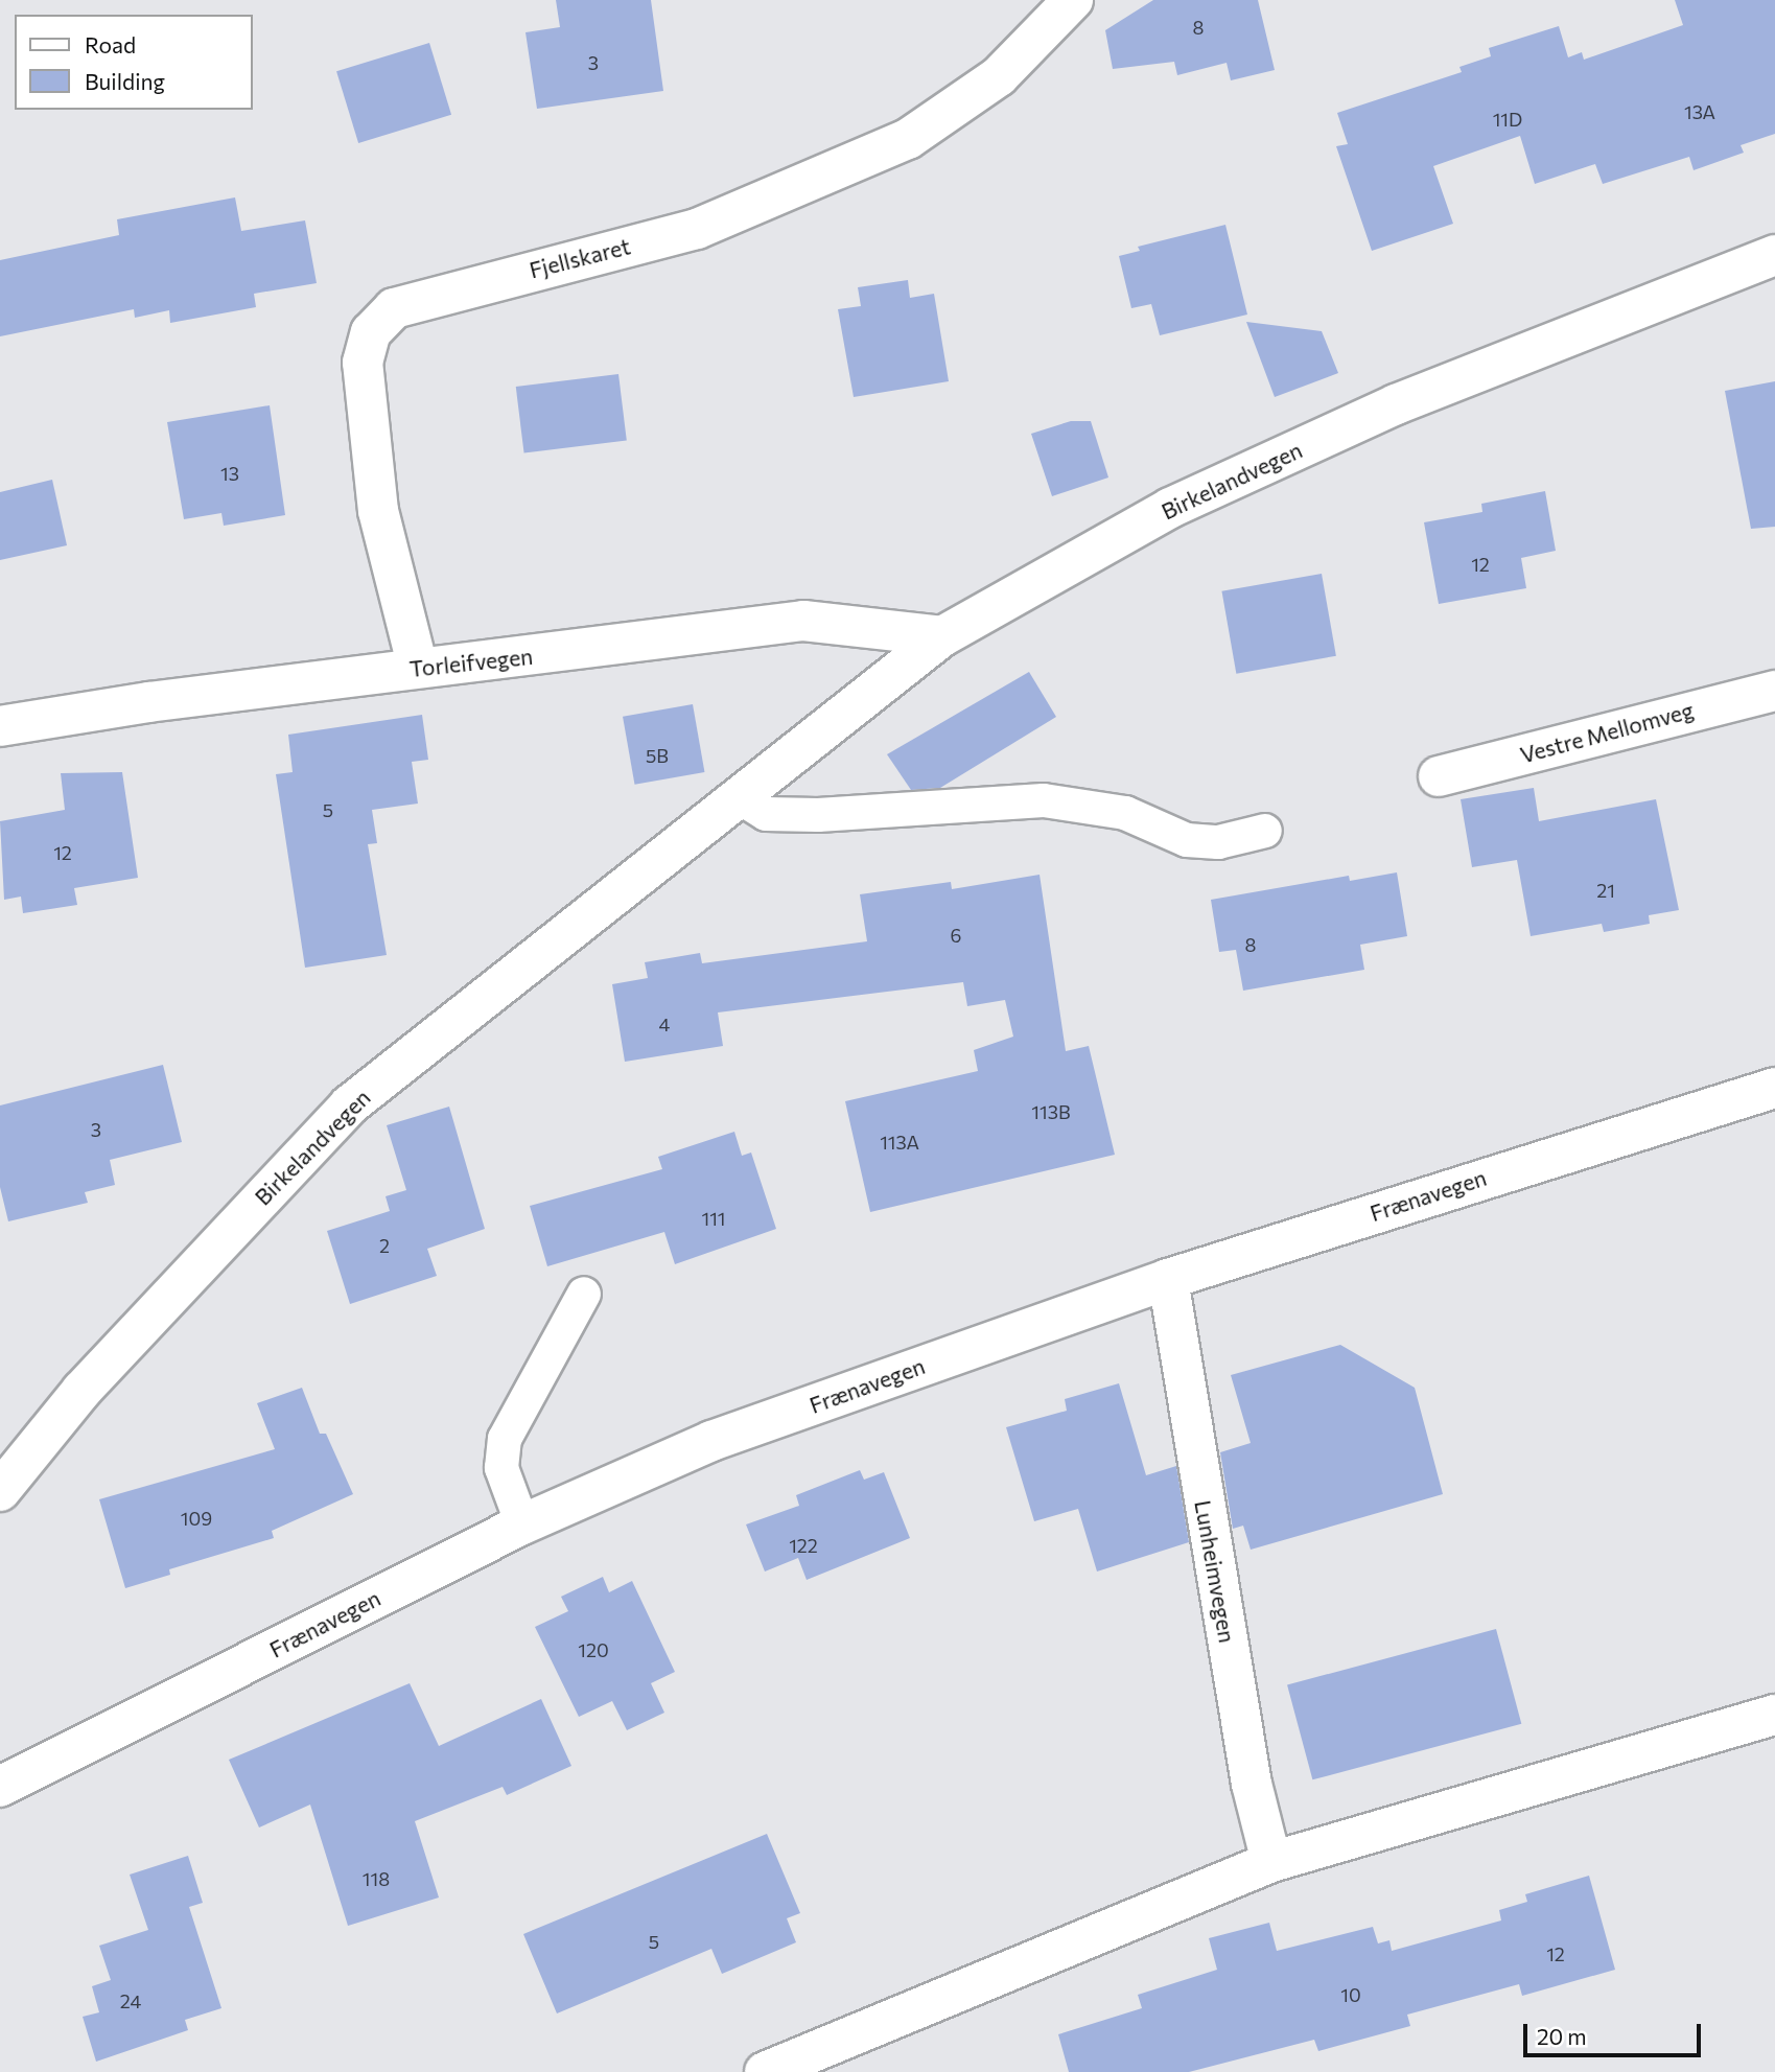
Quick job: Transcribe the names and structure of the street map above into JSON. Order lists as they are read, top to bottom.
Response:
{
  "streets": {
    "street": [
      "Fjellskaret",
      "Birkelandvegen",
      "Torleifvegen",
      "Vestre Mellomveg",
      "Frænavegen",
      "Lunheimvegen"
    ]
  },
  "crossings": [
    ["Fjellskaret", "Torleifvegen"],
    ["Birkelandvegen", "Torleifvegen"],
    ["Frænavegen", "Lunheimvegen"]
  ],
  "house_numbers": [
    "8",
    "3",
    "13A",
    "11D",
    "13",
    "12",
    "5B",
    "5",
    "12",
    "21",
    "6",
    "8",
    "4",
    "113B",
    "3",
    "113A",
    "111",
    "2",
    "109",
    "122",
    "120",
    "118",
    "5",
    "12",
    "10",
    "24"
  ],
  "legend": ["Road", "Building"],
  "scale_bar": "20 m"
}
